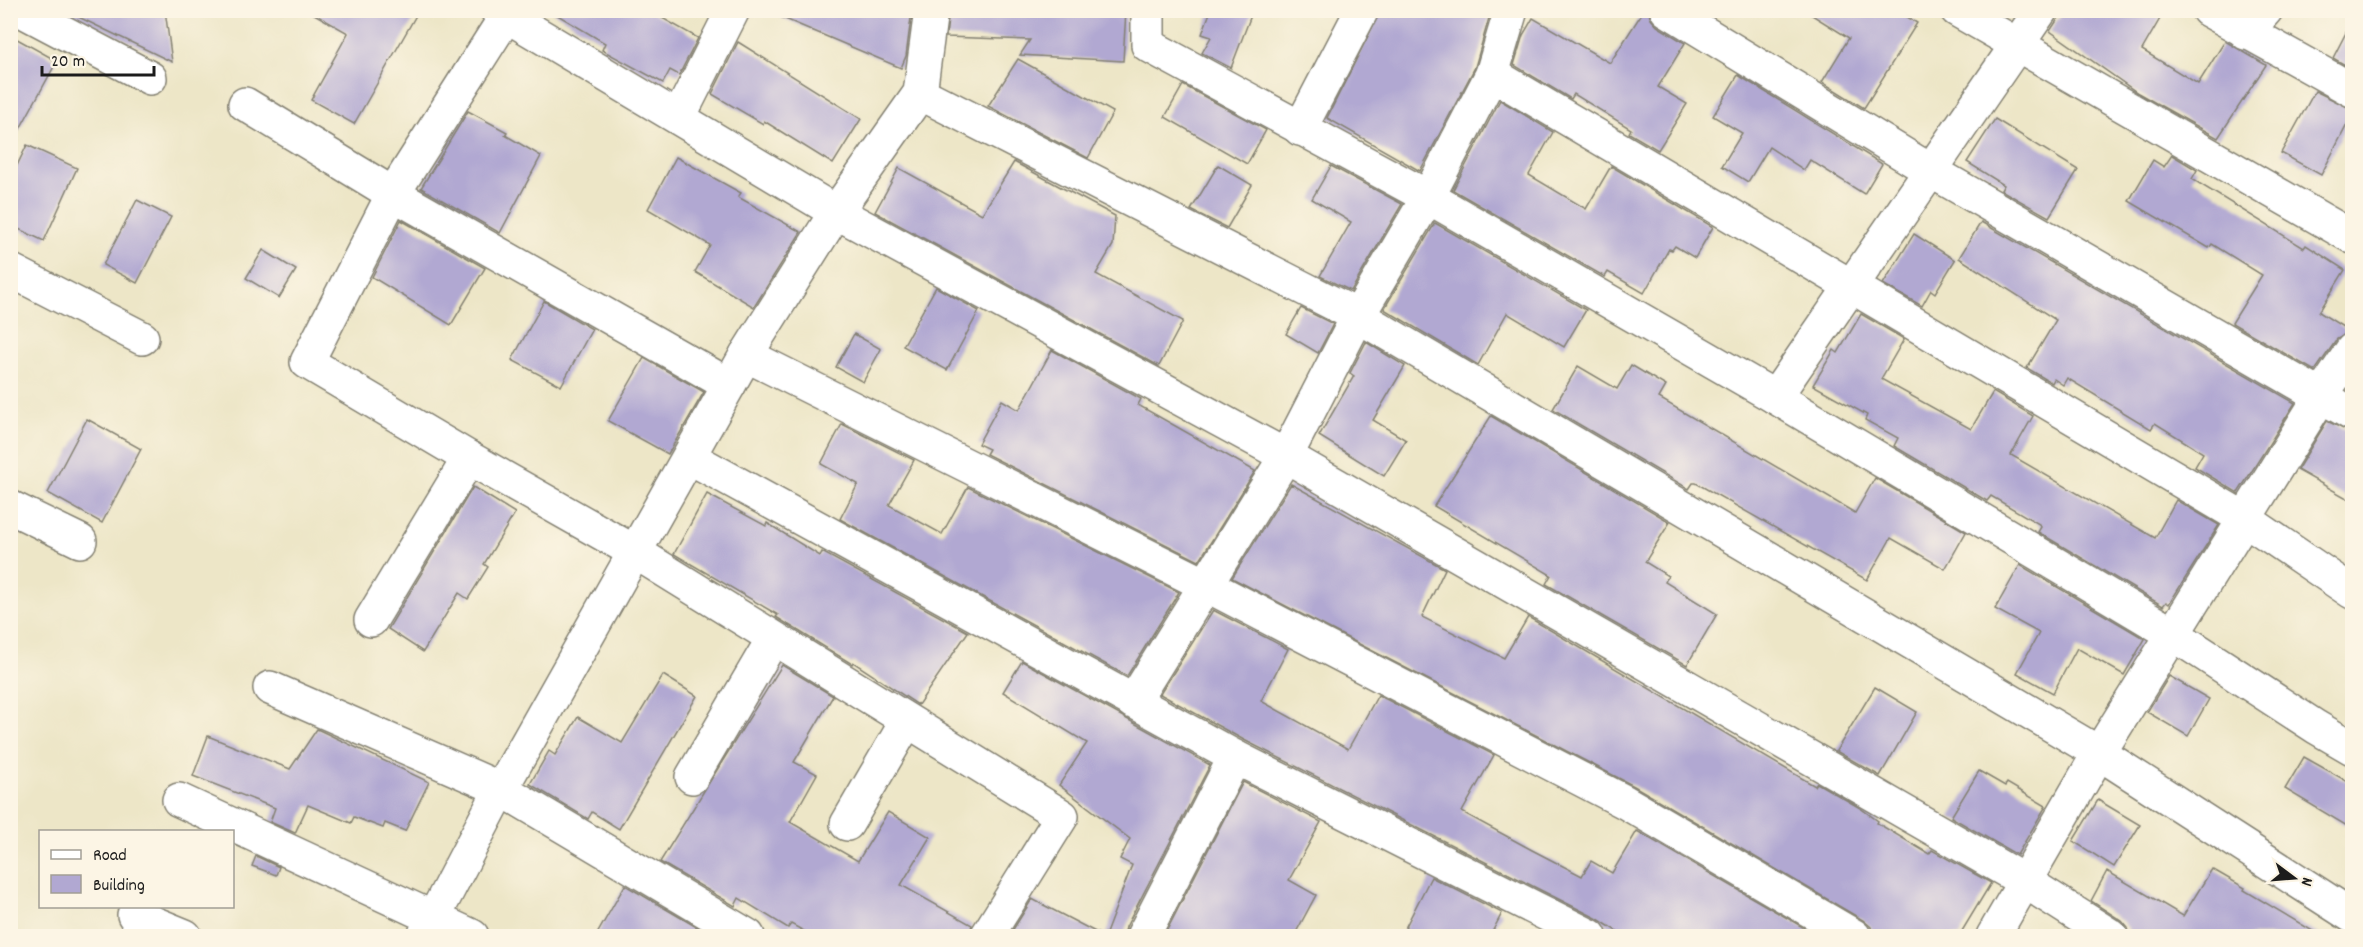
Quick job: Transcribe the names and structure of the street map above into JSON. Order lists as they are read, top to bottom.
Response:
{
  "legend": ["Road", "Building"],
  "scale_bar": "20 m",
  "north": "right"
}
